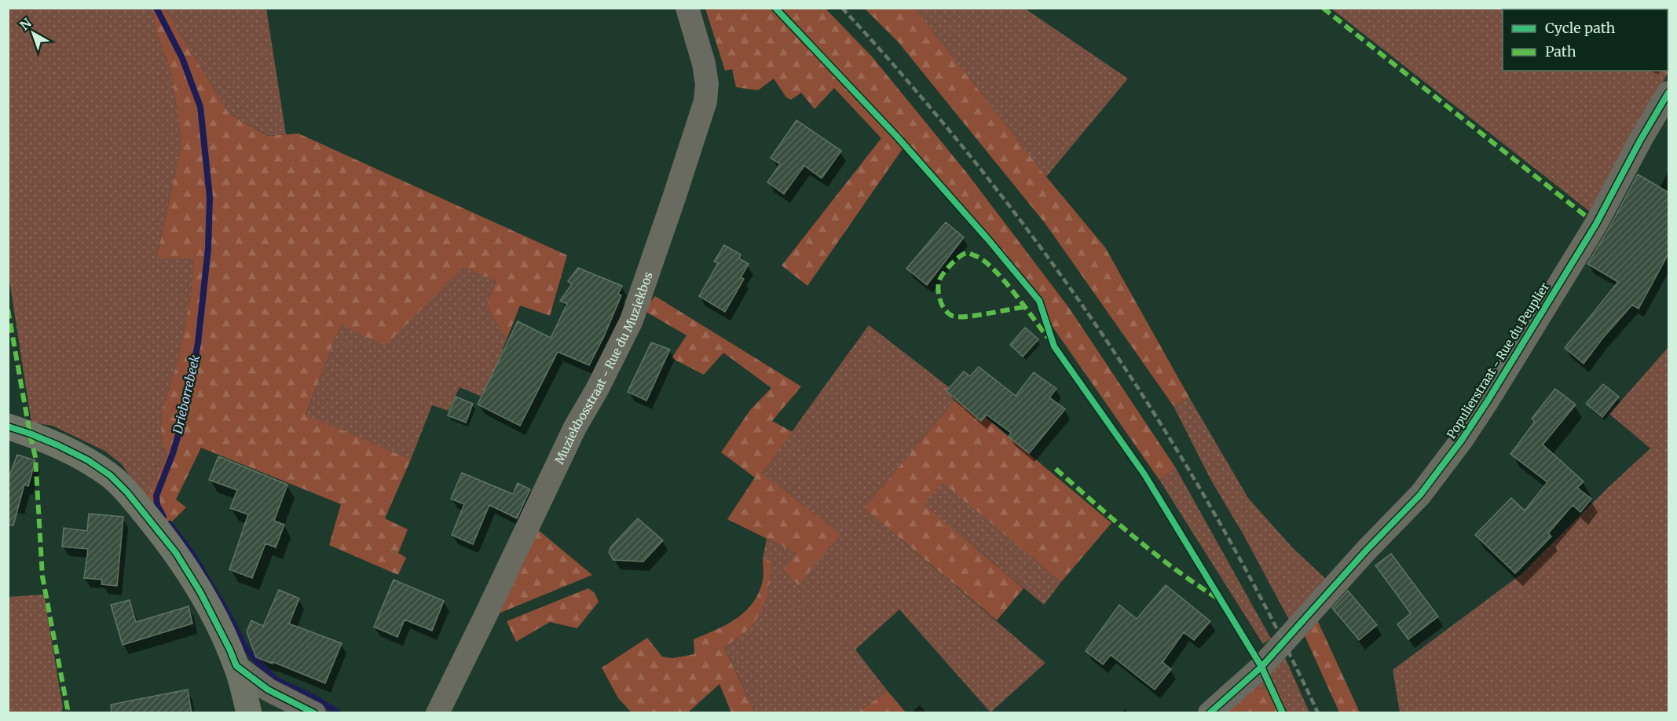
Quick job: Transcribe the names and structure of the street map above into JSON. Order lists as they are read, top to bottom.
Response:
{
  "streets": {
    "street": ["Populierstraat - Rue du Peuplier", "Muziekbosstraat - Rue du Muziekbos"]
  },
  "water": ["Drieborrebeek"],
  "legend": ["Cycle path", "Path"],
  "north": "top left"
}
